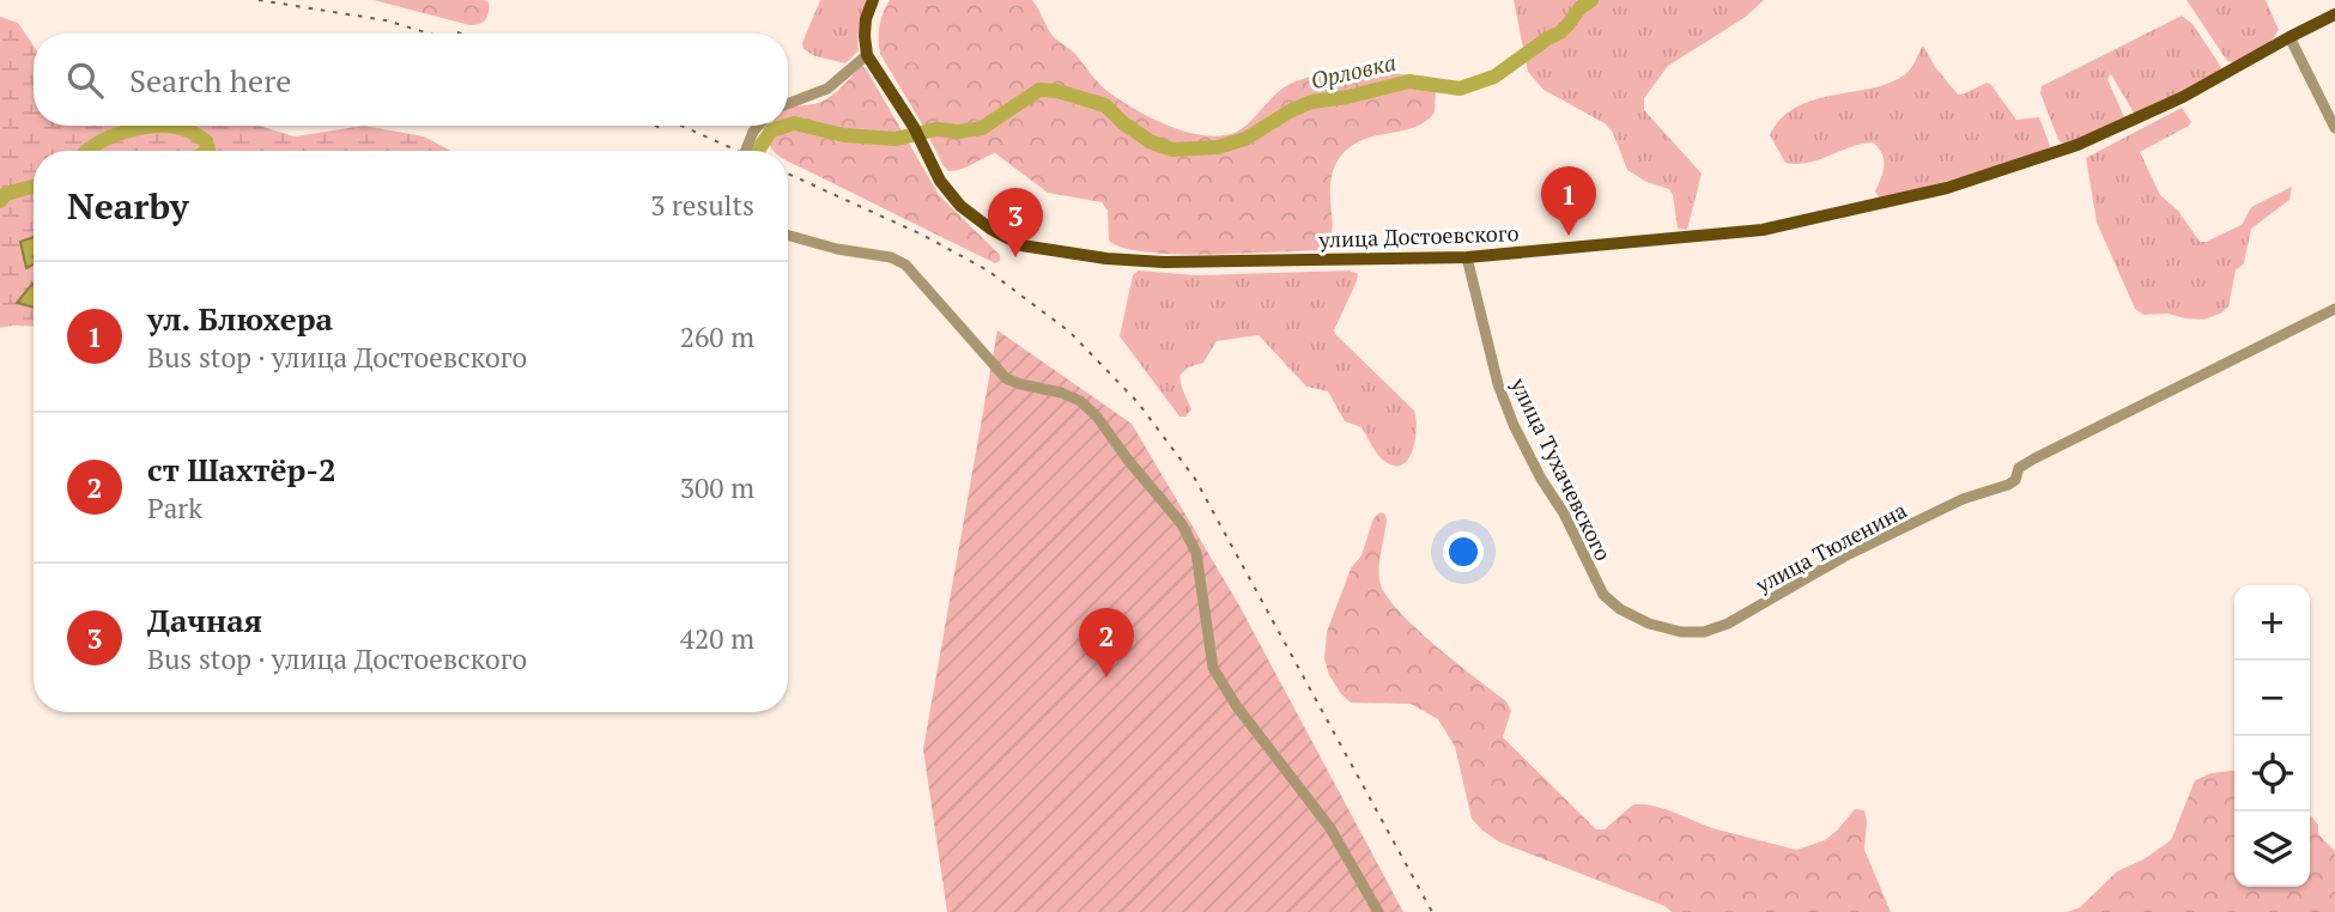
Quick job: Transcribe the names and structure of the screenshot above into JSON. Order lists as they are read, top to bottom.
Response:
{
  "streets": {
    "main road": ["улица Достоевского"],
    "street": ["улица Тухачевского", "улица Тюленина"]
  },
  "crossings": [
    ["улица Достоевского", "улица Тухачевского"],
    ["улица Тухачевского", "улица Тюленина"]
  ],
  "water": ["Орловка"],
  "page": {
    "search": "Search here",
    "heading": ["Nearby", "3 results"],
    "pins": ["1", "3", "2"],
    "list": [
      {
        "mark": "1",
        "name": "ул. Блюхера",
        "note": "Bus stop · улица Достоевского",
        "value": "260 m"
      },
      {
        "mark": "2",
        "name": "ст Шахтёр-2",
        "note": "Park",
        "value": "300 m"
      },
      {
        "mark": "3",
        "name": "Дачная",
        "note": "Bus stop · улица Достоевского",
        "value": "420 m"
      }
    ],
    "map_buttons": ["+", "−"]
  }
}
